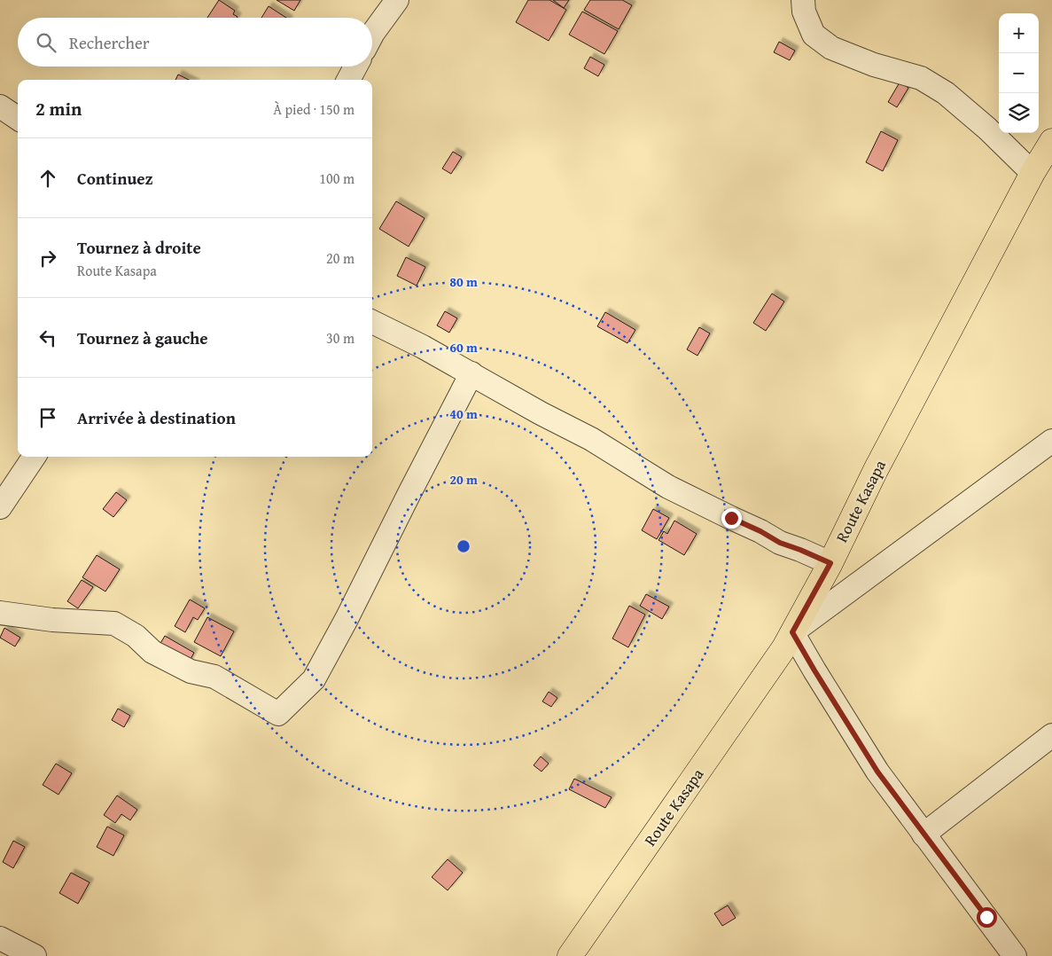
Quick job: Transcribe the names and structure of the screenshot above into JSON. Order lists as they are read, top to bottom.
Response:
{
  "streets": {
    "main road": ["Route Kasapa"]
  },
  "page": {
    "map_buttons": ["+", "−"],
    "search": "Rechercher",
    "heading": ["2 min", "À pied · 150 m"],
    "list": [
      ["Continuez", "100 m"],
      ["Tournez à droite", "Route Kasapa", "20 m"],
      ["Tournez à gauche", "30 m"],
      "Arrivée à destination"
    ]
  },
  "rings": [
    "80 m",
    "60 m",
    "40 m",
    "20 m"
  ]
}
